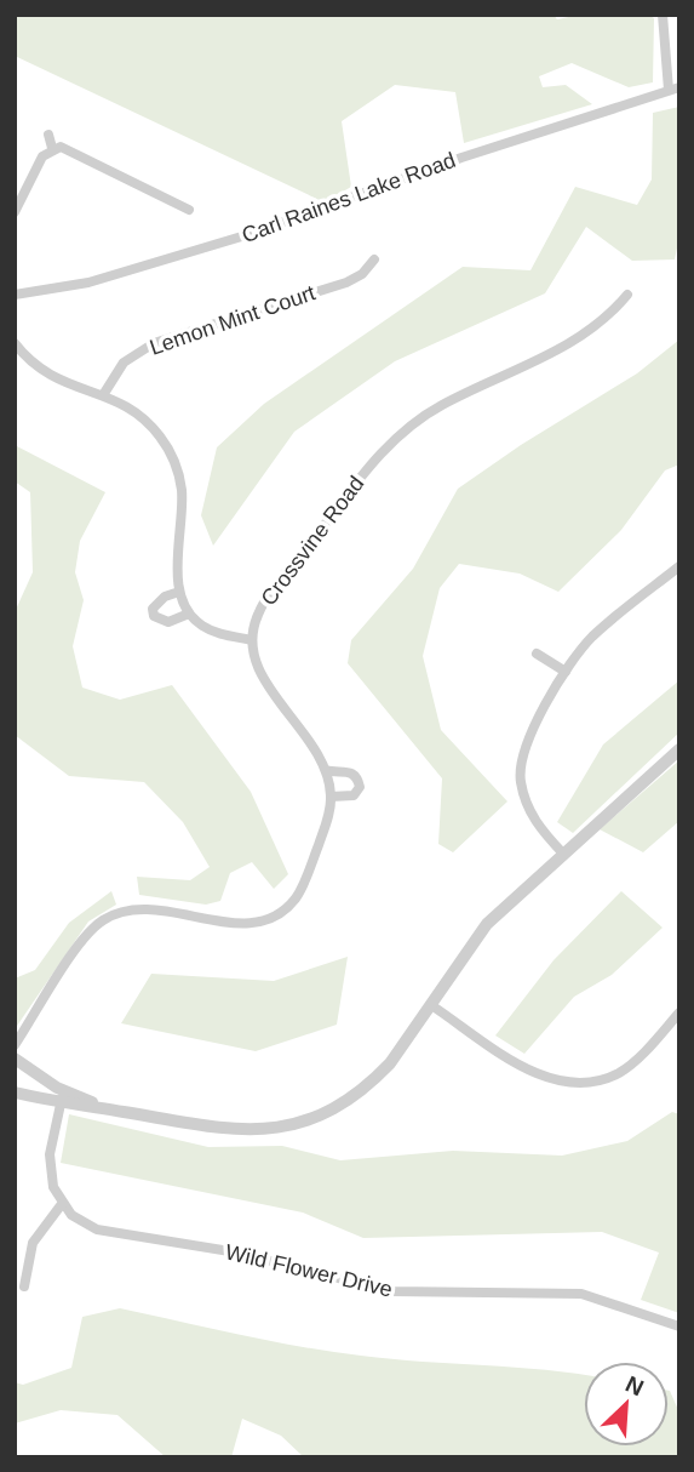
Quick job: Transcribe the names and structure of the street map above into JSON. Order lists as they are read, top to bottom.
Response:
{
  "streets": {
    "street": [
      "Carl Raines Lake Road",
      "Lemon Mint Court",
      "Crossvine Road",
      "Wild Flower Drive"
    ]
  },
  "north": "top right"
}
